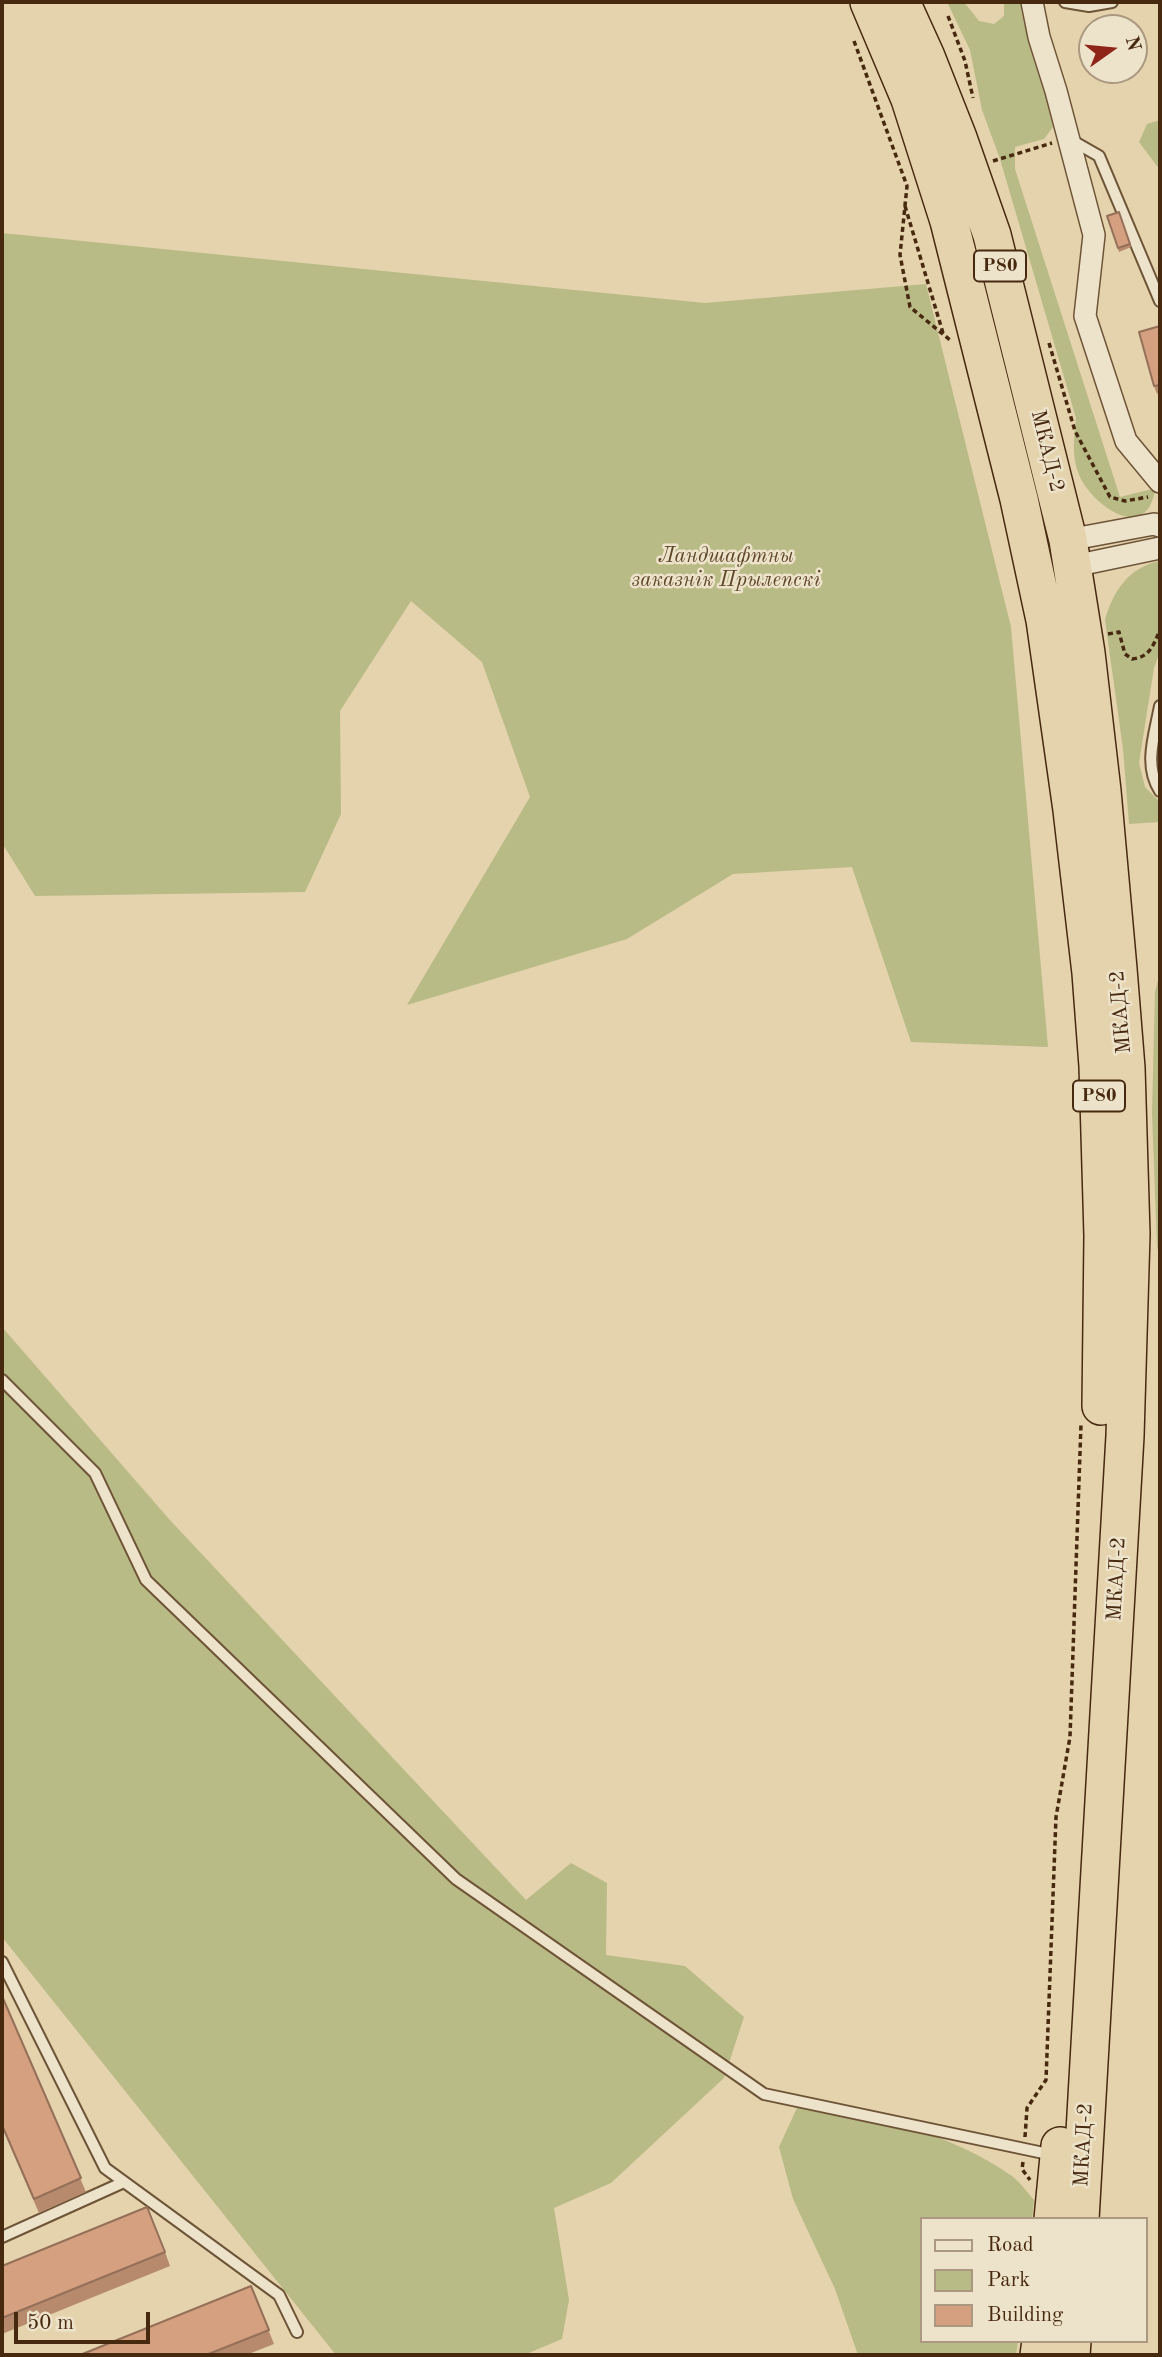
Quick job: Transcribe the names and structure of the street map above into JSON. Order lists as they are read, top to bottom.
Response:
{
  "streets": {
    "highway": ["Р80", "МКАД-2"]
  },
  "parks": ["Ландшафтны заказнік Прылепскі"],
  "legend": ["Road", "Park", "Building"],
  "scale_bar": "50 m",
  "north": "right"
}
